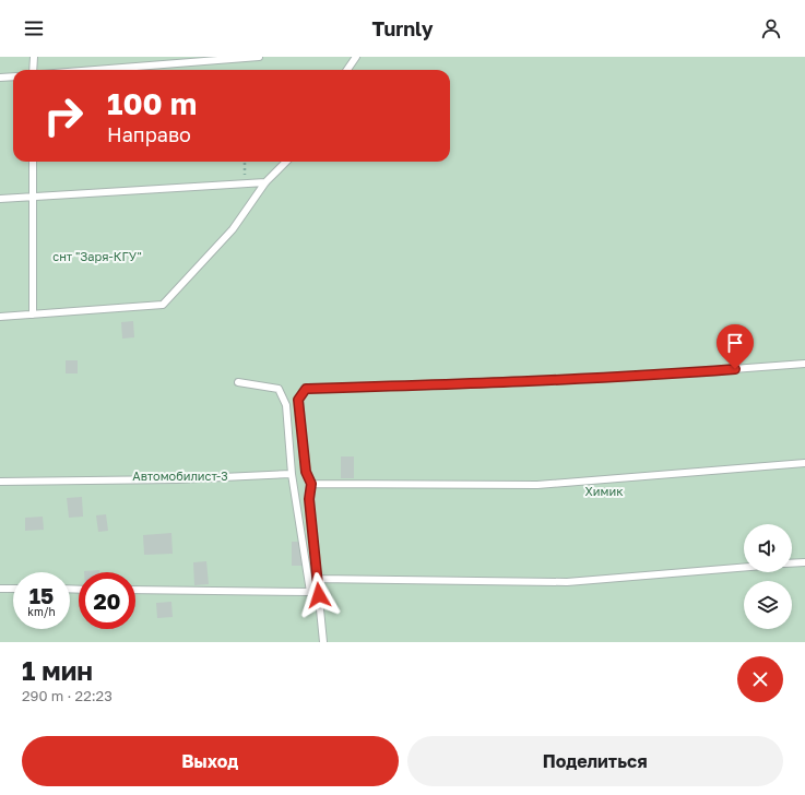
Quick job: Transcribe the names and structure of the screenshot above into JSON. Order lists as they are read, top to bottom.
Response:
{
  "parks": ["снт \"Заря-КГУ\"", "Автомобилист-3", "Химик"],
  "page": {
    "header": "Turnly",
    "turn": ["100 m", "Направо"],
    "speed": "15 km/h",
    "limit": "20",
    "heading": ["1 мин", "290 m · 22:23"],
    "buttons": ["Выход", "Поделиться"]
  }
}
